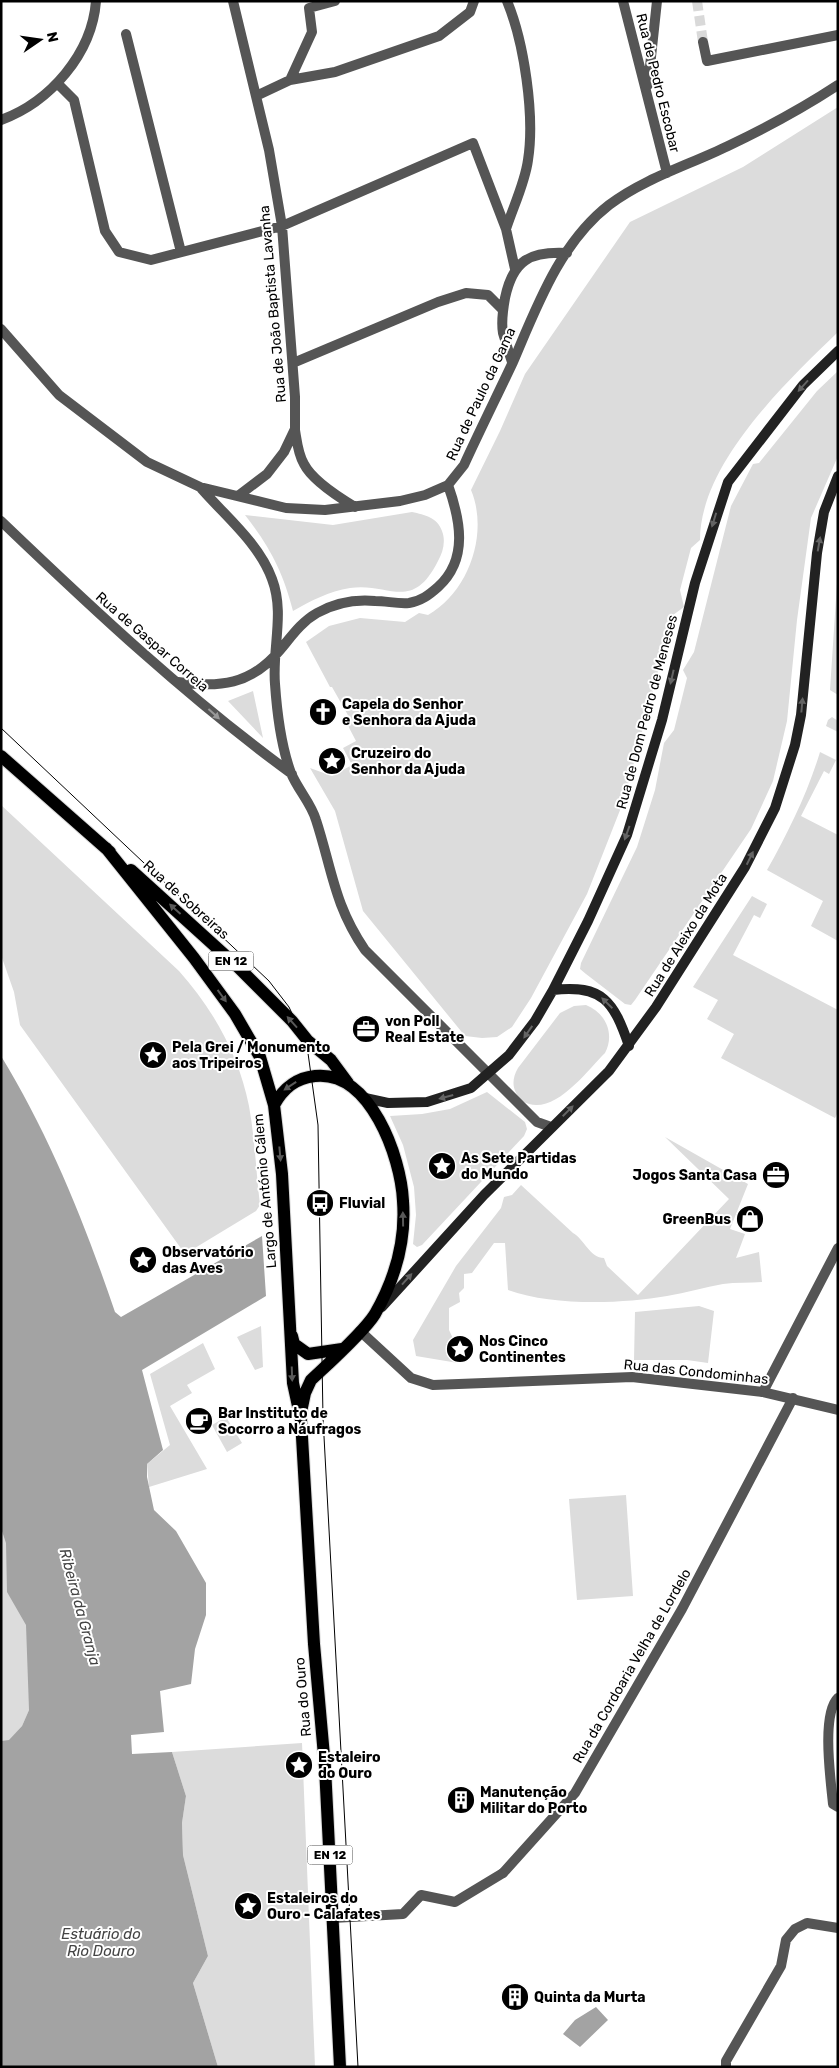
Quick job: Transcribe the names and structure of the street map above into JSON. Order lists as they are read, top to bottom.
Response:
{
  "streets": {
    "main road": [
      "Rua de Dom Pedro de Meneses",
      "Rua de Sobreiras",
      "Rua de Aleixo da Mota",
      "EN 12",
      "Largo de António Cálem",
      "Rua do Ouro"
    ],
    "street": [
      "Rua de Pedro Escobar",
      "Rua de João Baptista Lavanha",
      "Rua de Paulo da Gama",
      "Rua de Gaspar Correia",
      "Rua das Condominhas",
      "Rua da Cordoaria Velha de Lordelo"
    ]
  },
  "crossings": [
    ["Rua de Pedro Escobar", "Rua de Paulo da Gama"],
    ["Rua de João Baptista Lavanha", "Rua de Paulo da Gama"],
    ["Rua de Dom Pedro de Meneses", "Largo de António Cálem"],
    ["Rua de Sobreiras", "Largo de António Cálem"],
    ["Rua de Aleixo da Mota", "Largo de António Cálem"],
    ["Largo de António Cálem", "Rua das Condominhas"],
    ["Largo de António Cálem", "Rua do Ouro"],
    ["Rua das Condominhas", "Rua da Cordoaria Velha de Lordelo"],
    ["Rua da Cordoaria Velha de Lordelo", "Rua do Ouro"]
  ],
  "one_way": ["Rua de Gaspar Correia", "Rua de Dom Pedro de Meneses", "Rua de Aleixo da Mota"],
  "water": ["Ribeira da Granja", "Estuário do Rio Douro"],
  "places": {
    "church": ["Capela do Senhor e Senhora da Ajuda"],
    "place": [
      "Cruzeiro do Senhor da Ajuda",
      "Pela Grei / Monumento aos Tripeiros",
      "As Sete Partidas do Mundo",
      "Observatório das Aves",
      "Nos Cinco Continentes",
      "Estaleiro do Ouro",
      "Estaleiros do Ouro - Calafates"
    ],
    "office": ["von Poll Real Estate", "Jogos Santa Casa"],
    "bus stop": ["Fluvial"],
    "shop": ["GreenBus"],
    "cafe": ["Bar Instituto de Socorro a Náufragos"],
    "building": ["Manutenção Militar do Porto", "Quinta da Murta"]
  },
  "north": "right"
}
